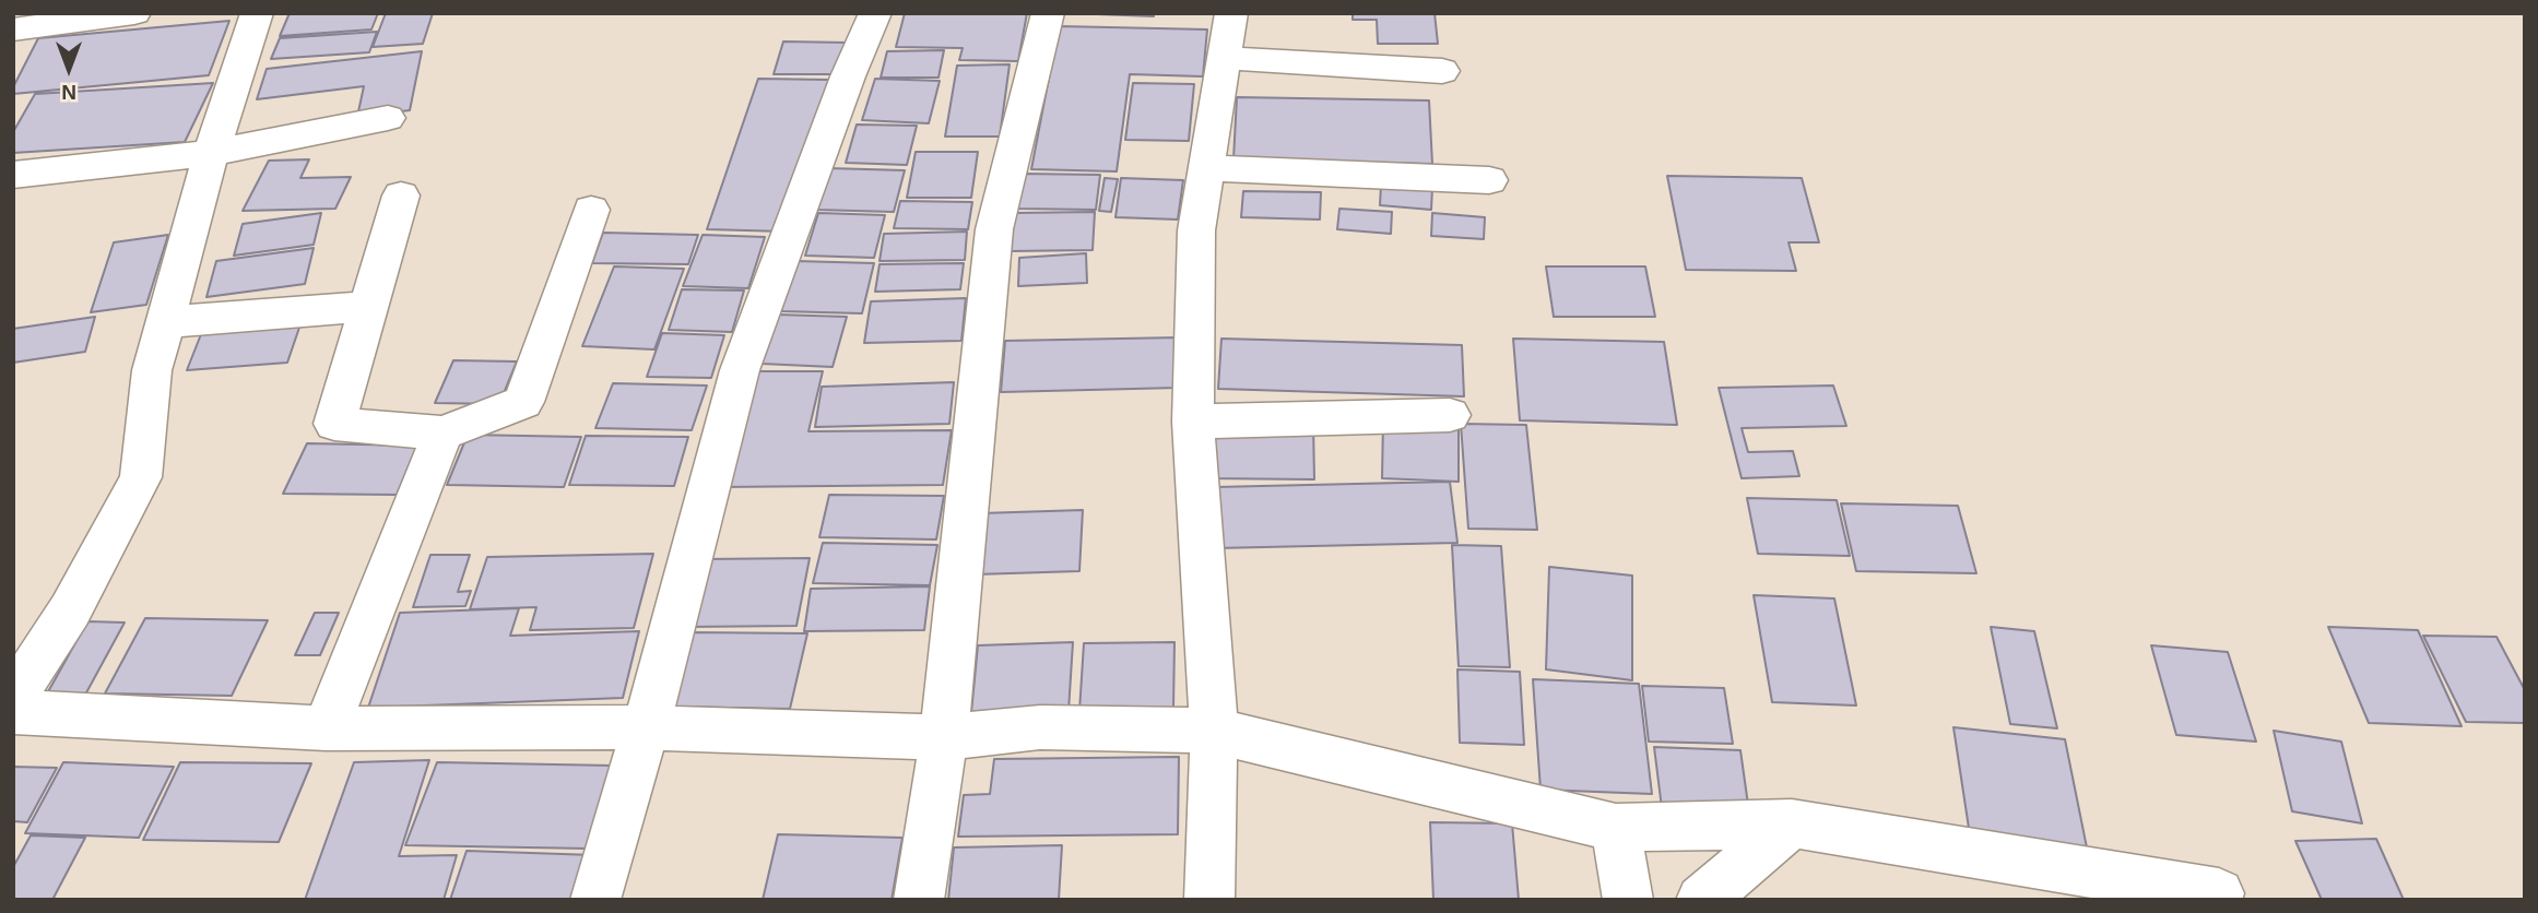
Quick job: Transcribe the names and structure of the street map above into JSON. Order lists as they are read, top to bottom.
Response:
{
  "north": "bottom"
}
